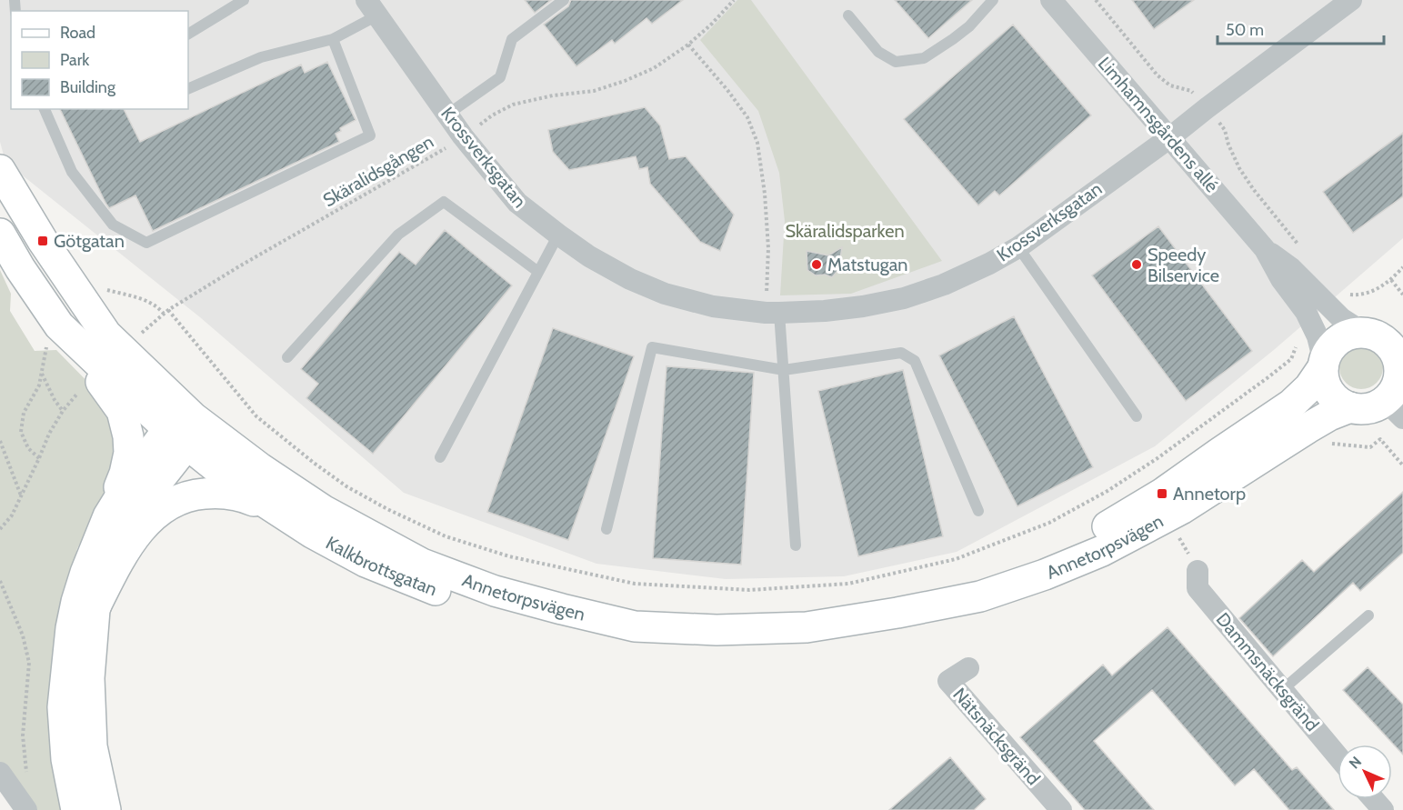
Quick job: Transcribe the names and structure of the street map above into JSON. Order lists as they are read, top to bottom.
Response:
{
  "streets": {
    "main road": ["Annetorpsvägen", "Kalkbrottsgatan"],
    "street": [
      "Limhamnsgårdens allé",
      "Krossverksgatan",
      "Dammsnäcksgränd",
      "Nätsnäcksgränd"
    ],
    "path": ["Skäralidsgången"]
  },
  "crossings": [
    ["Limhamnsgårdens allé", "Krossverksgatan"],
    ["Limhamnsgårdens allé", "Annetorpsvägen"],
    ["Krossverksgatan", "Skäralidsgången"],
    ["Annetorpsvägen", "Kalkbrottsgatan"]
  ],
  "parks": ["Skäralidsparken"],
  "places": {
    "transit": ["Götgatan", "Annetorp"],
    "other": ["Matstugan", "Speedy Bilservice"]
  },
  "legend": ["Road", "Park", "Building"],
  "scale_bar": "50 m",
  "north": "top left"
}
